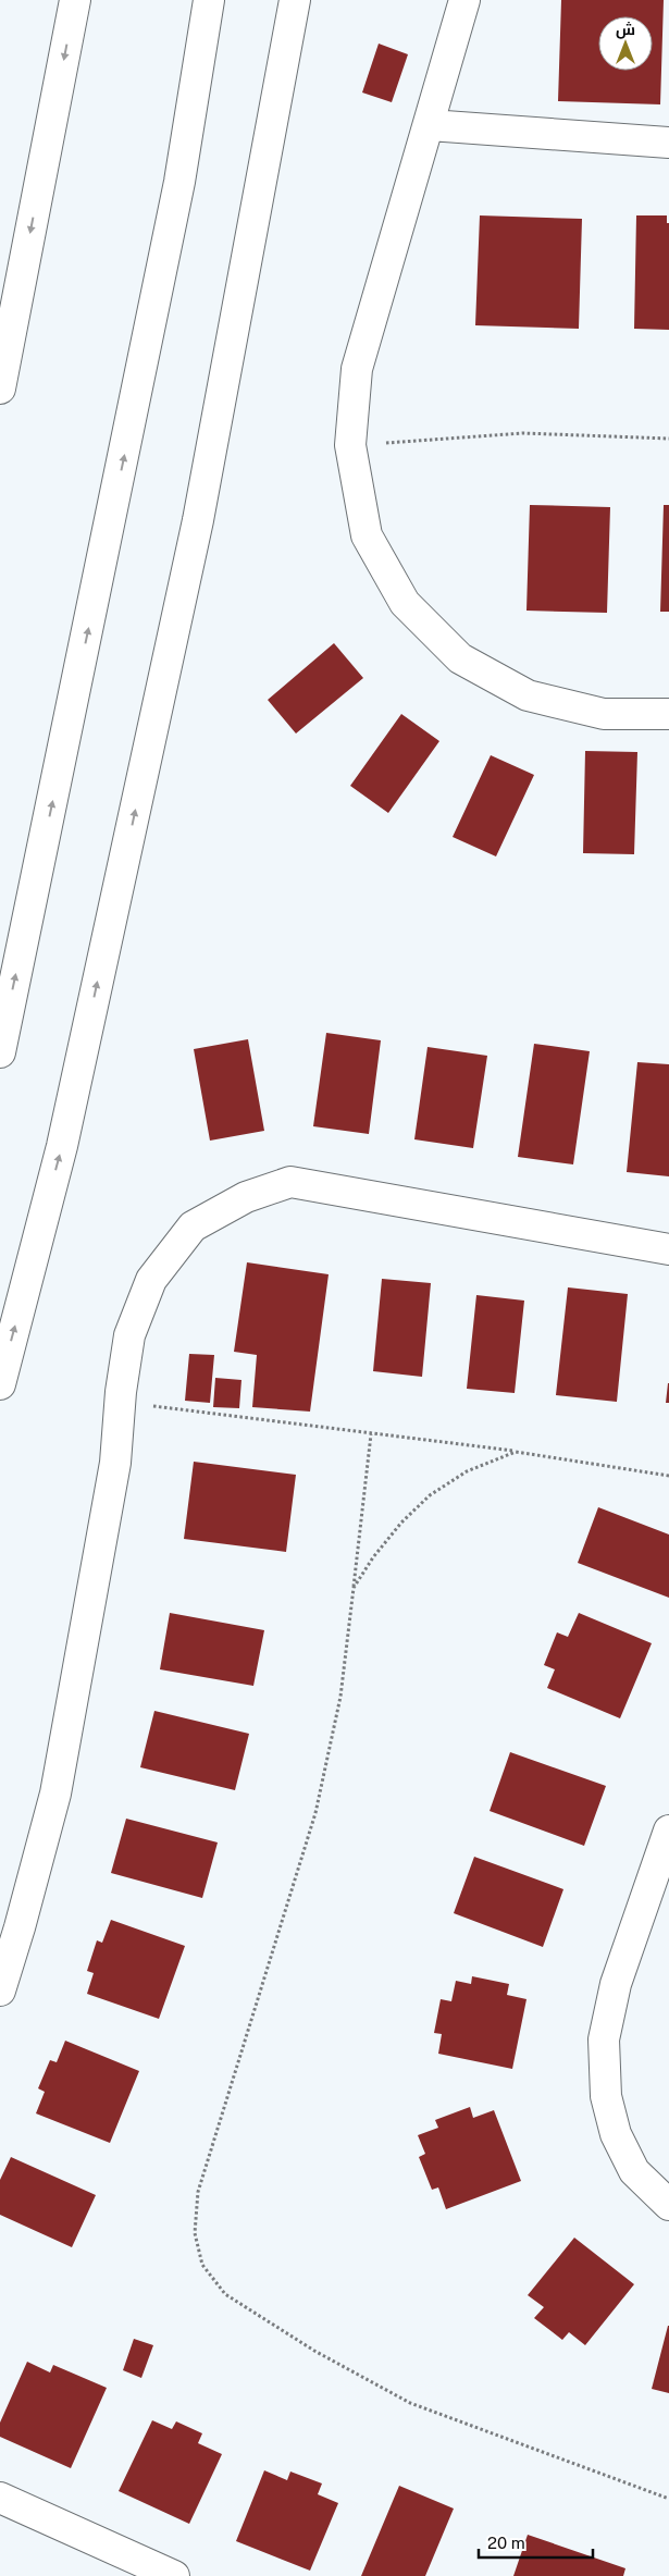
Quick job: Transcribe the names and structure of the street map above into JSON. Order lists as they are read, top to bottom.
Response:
{
  "scale_bar": "20 m",
  "north": "top"
}
